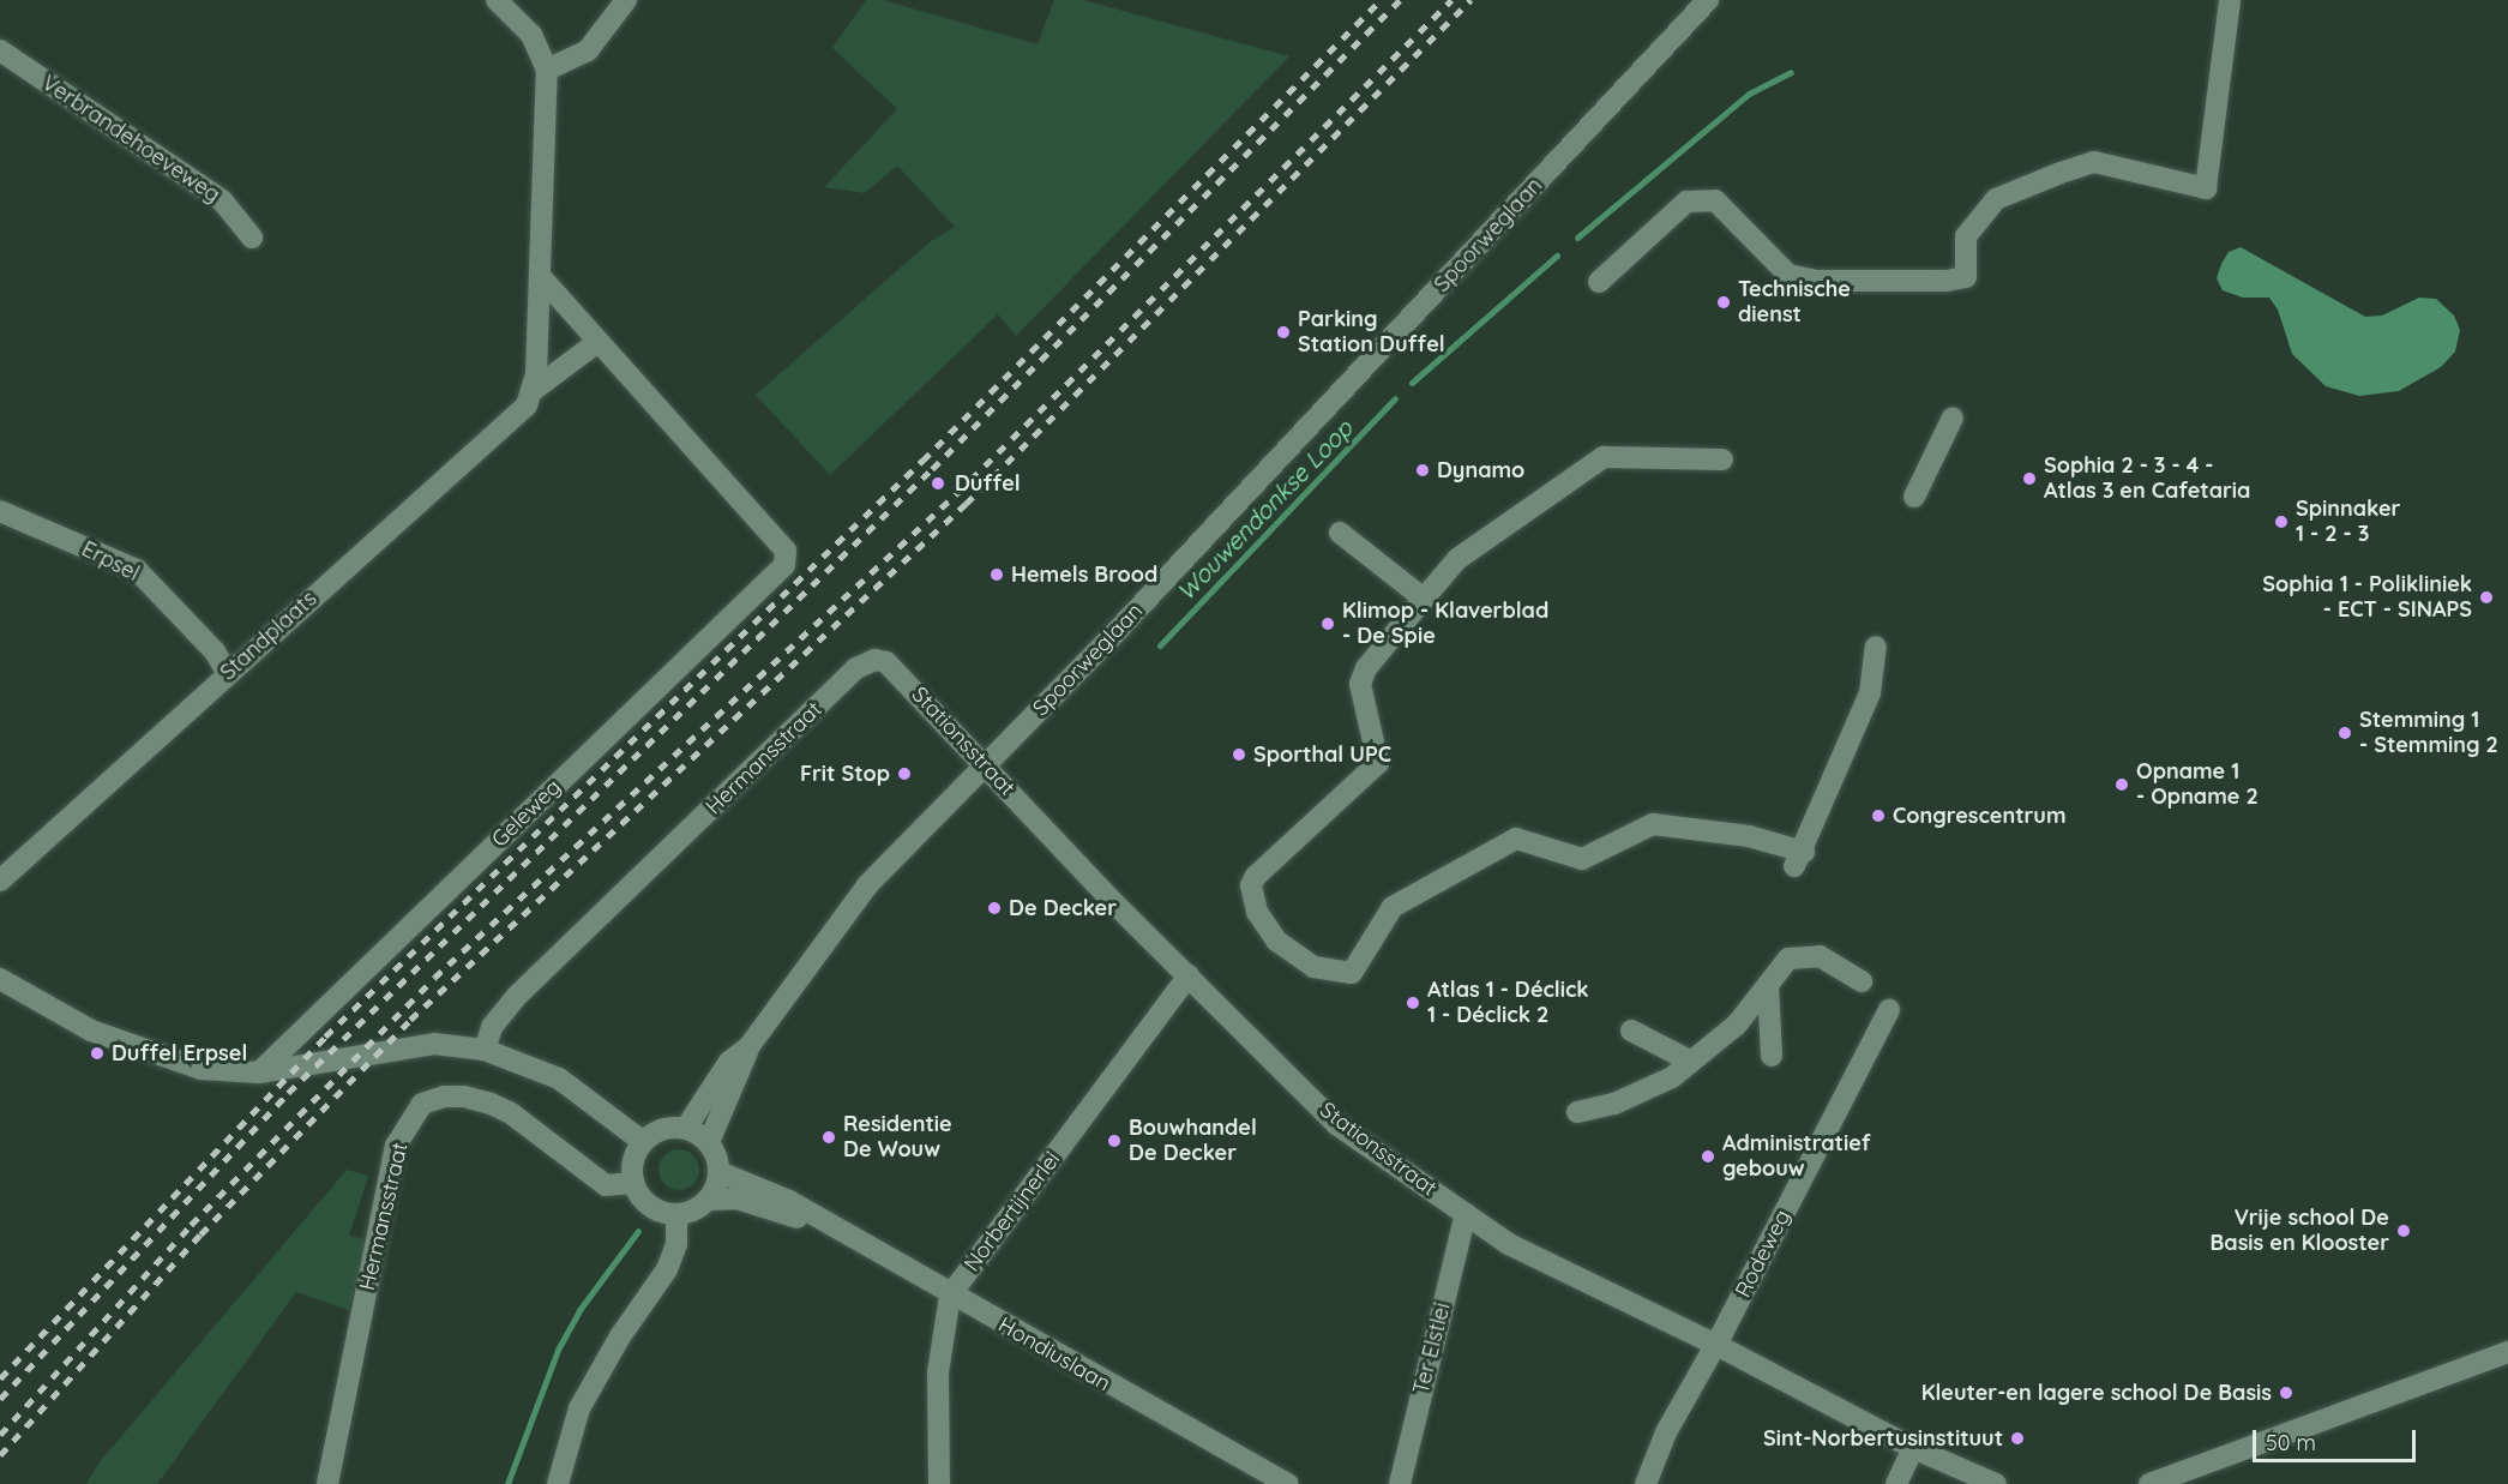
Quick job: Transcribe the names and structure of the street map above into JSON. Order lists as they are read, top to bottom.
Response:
{
  "streets": {
    "street": [
      "Verbrandehoeveweg",
      "Spoorweglaan",
      "Erpsel",
      "Standplaats",
      "Stationsstraat",
      "Hermansstraat",
      "Geleweg",
      "Norbertijnerlei",
      "Rodeweg",
      "Ter Elstlei",
      "Hondiuslaan"
    ]
  },
  "crossings": [
    ["Spoorweglaan", "Stationsstraat"],
    ["Spoorweglaan", "Hermansstraat"],
    ["Spoorweglaan", "Hondiuslaan"],
    ["Erpsel", "Standplaats"],
    ["Standplaats", "Geleweg"],
    ["Stationsstraat", "Hermansstraat"],
    ["Stationsstraat", "Norbertijnerlei"],
    ["Stationsstraat", "Rodeweg"],
    ["Stationsstraat", "Ter Elstlei"],
    ["Hermansstraat", "Hondiuslaan"],
    ["Norbertijnerlei", "Hondiuslaan"]
  ],
  "water": ["Wouwendonkse Loop"],
  "places": [
    "Technische dienst",
    "Parking Station Duffel",
    "Dynamo",
    "Sophia 2 - 3 - 4 - Atlas 3 en Cafetaria",
    "Duffel",
    "Spinnaker 1 - 2 - 3",
    "Hemels Brood",
    "Sophia 1 - Polikliniek - ECT - SINAPS",
    "Klimop - Klaverblad - De Spie",
    "Stemming 1 - Stemming 2",
    "Sporthal UPC",
    "Frit Stop",
    "Opname 1 - Opname 2",
    "Congrescentrum",
    "De Decker",
    "Atlas 1 - Déclick 1 - Déclick 2",
    "Duffel Erpsel",
    "Residentie De Wouw",
    "Bouwhandel De Decker",
    "Administratief gebouw",
    "Vrije school De Basis en Klooster",
    "Kleuter-en lagere school De Basis",
    "Sint-Norbertusinstituut"
  ],
  "scale_bar": "50 m"
}
